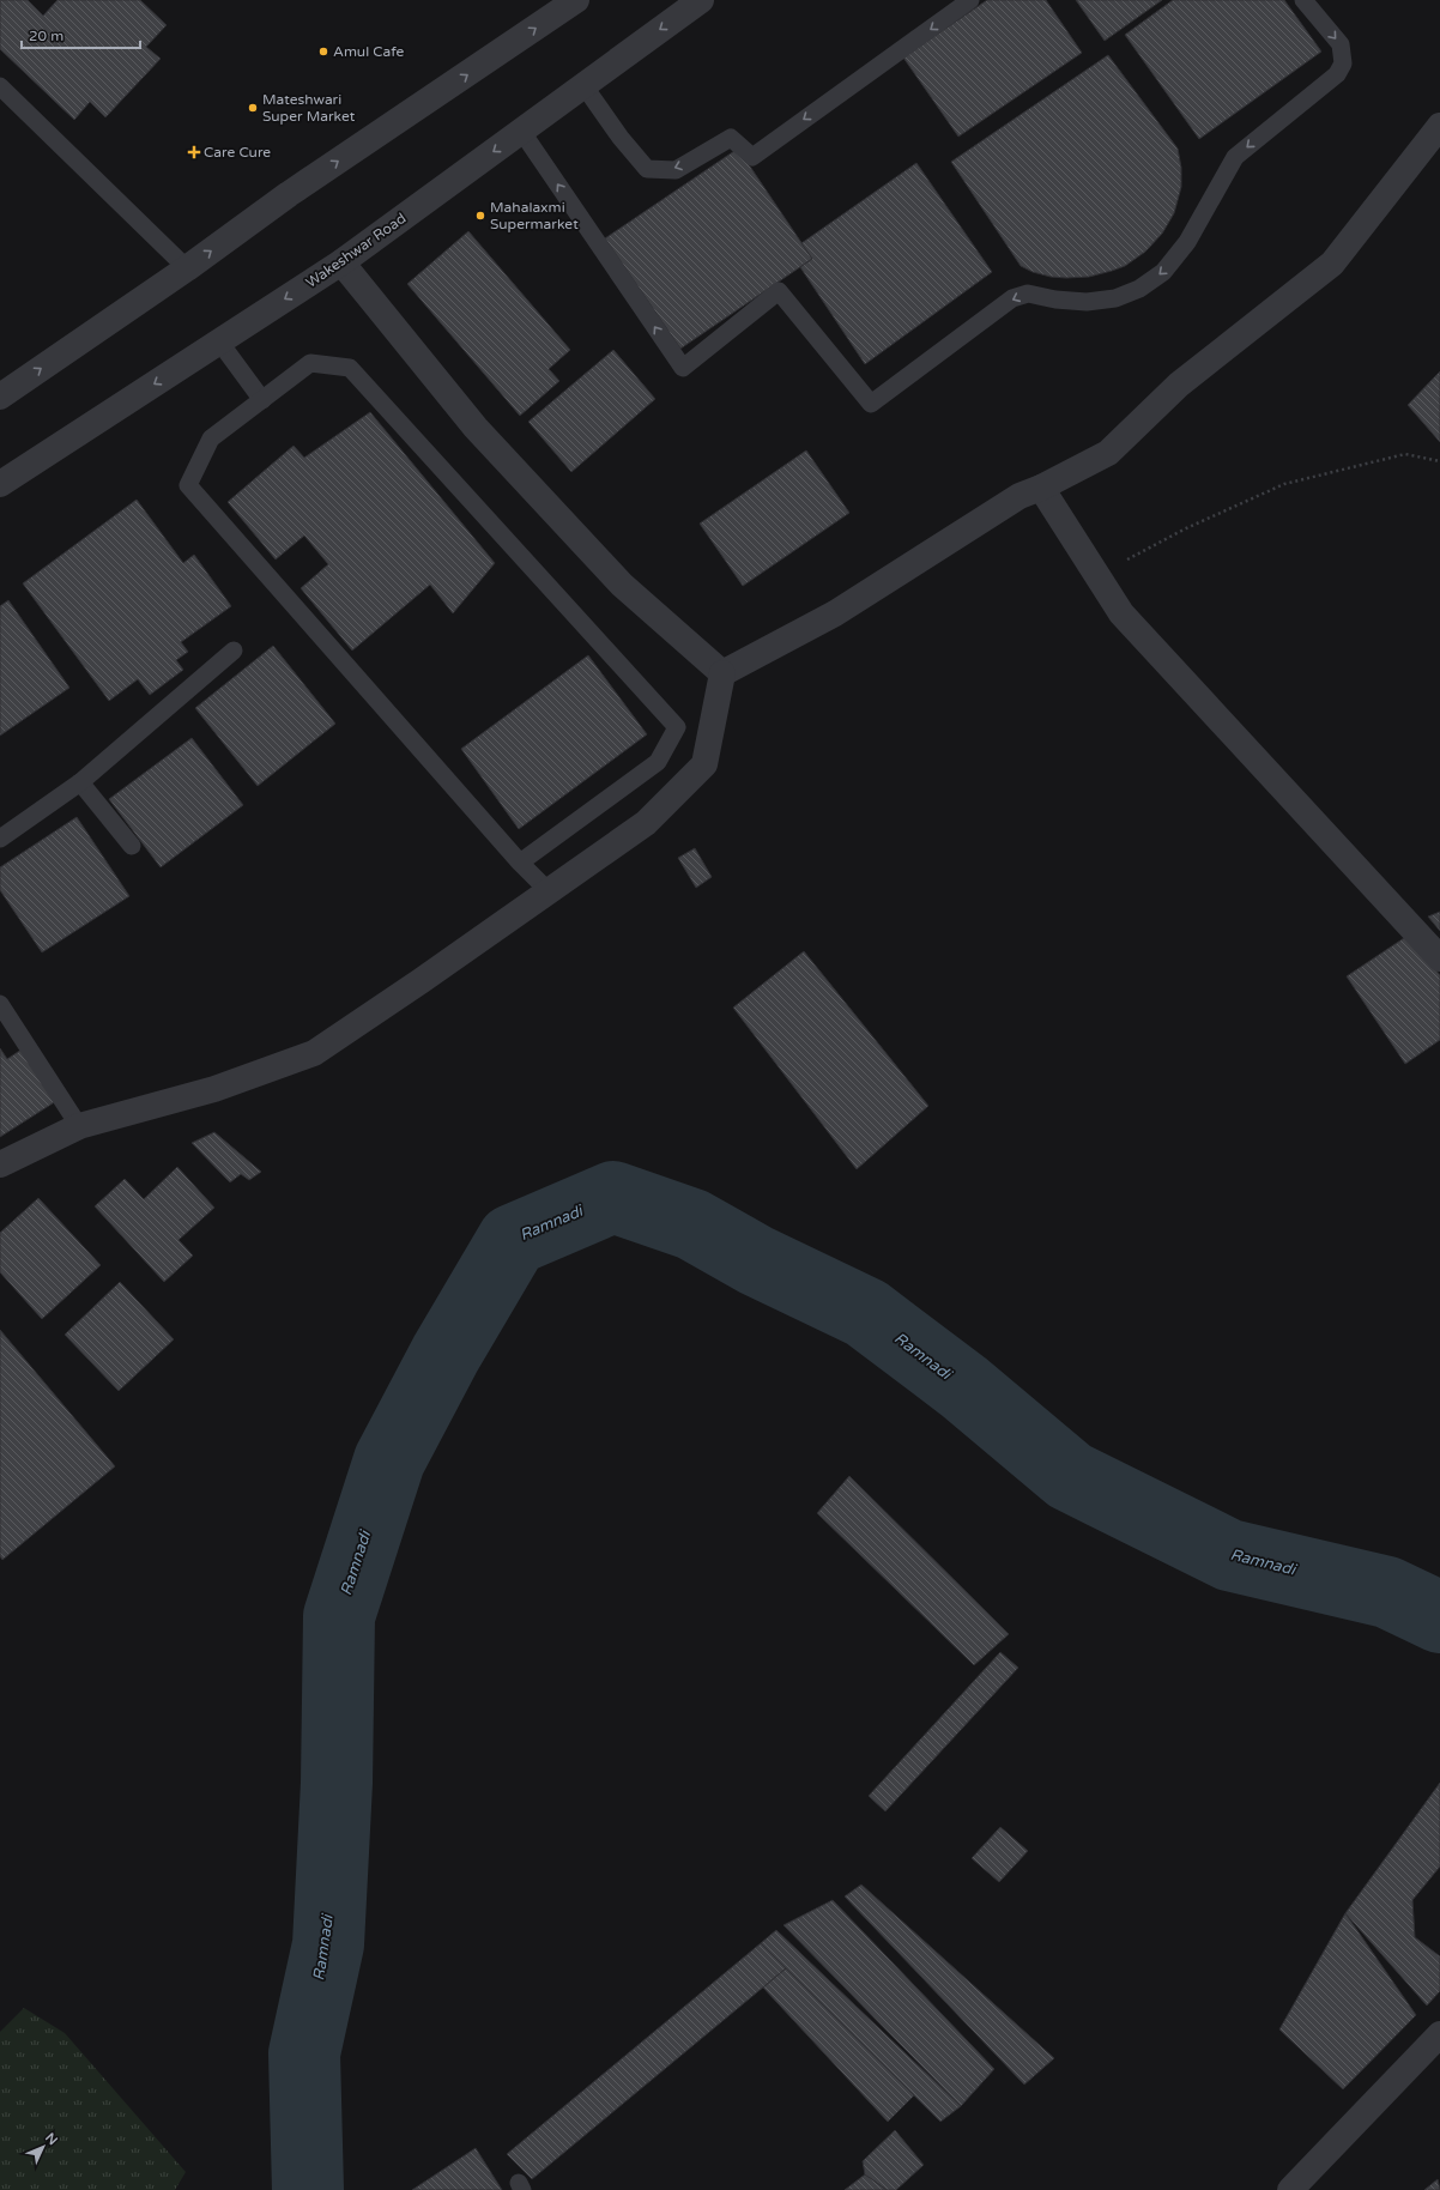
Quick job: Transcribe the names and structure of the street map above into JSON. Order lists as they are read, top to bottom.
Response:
{
  "streets": {
    "street": ["Wakeshwar Road"]
  },
  "water": ["Ramnadi"],
  "places": {
    "other": ["Amul Cafe", "Mateshwari Super Market", "Mahalaxmi Supermarket"],
    "health": ["Care Cure"]
  },
  "scale_bar": "20 m",
  "north": "top right"
}
